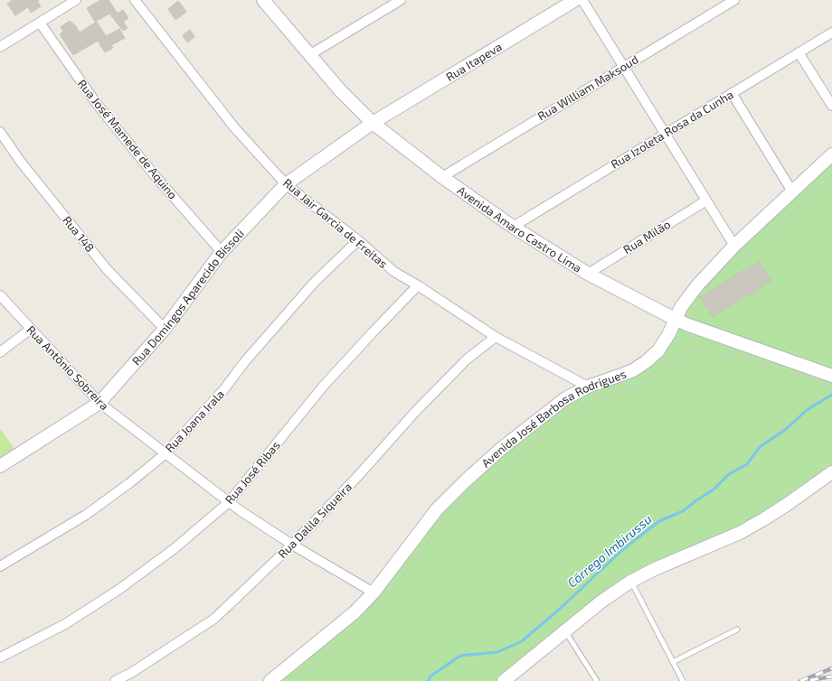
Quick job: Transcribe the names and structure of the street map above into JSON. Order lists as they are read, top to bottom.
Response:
{
  "streets": {
    "street": [
      "Rua Itapeva",
      "Rua William Maksoud",
      "Rua Izoleta Rosa da Cunha",
      "Rua José Mamede de Aquino",
      "Rua Jair Garcia de Freitas",
      "Avenida Amaro Castro Lima",
      "Rua 148",
      "Rua Milão",
      "Rua Domingos Aparecido Bissoli",
      "Rua Antônio Sobreira",
      "Avenida José Barbosa Rodrigues",
      "Rua Joana Irala",
      "Rua José Ribas",
      "Rua Dalila Siqueira"
    ]
  },
  "crossings": [
    ["Rua Itapeva", "Avenida Amaro Castro Lima"],
    ["Rua Itapeva", "Rua Domingos Aparecido Bissoli"],
    ["Rua William Maksoud", "Avenida Amaro Castro Lima"],
    ["Rua Izoleta Rosa da Cunha", "Avenida Amaro Castro Lima"],
    ["Rua José Mamede de Aquino", "Rua Domingos Aparecido Bissoli"],
    ["Rua Jair Garcia de Freitas", "Rua Domingos Aparecido Bissoli"],
    ["Rua Jair Garcia de Freitas", "Avenida José Barbosa Rodrigues"],
    ["Rua Jair Garcia de Freitas", "Rua Joana Irala"],
    ["Rua Jair Garcia de Freitas", "Rua José Ribas"],
    ["Rua Jair Garcia de Freitas", "Rua Dalila Siqueira"],
    ["Avenida Amaro Castro Lima", "Rua Milão"],
    ["Avenida Amaro Castro Lima", "Rua Domingos Aparecido Bissoli"],
    ["Avenida Amaro Castro Lima", "Avenida José Barbosa Rodrigues"],
    ["Rua 148", "Rua Domingos Aparecido Bissoli"],
    ["Rua Domingos Aparecido Bissoli", "Rua Antônio Sobreira"],
    ["Rua Antônio Sobreira", "Avenida José Barbosa Rodrigues"],
    ["Rua Antônio Sobreira", "Rua Joana Irala"],
    ["Rua Antônio Sobreira", "Rua José Ribas"],
    ["Rua Antônio Sobreira", "Rua Dalila Siqueira"]
  ],
  "water": ["Córrego Imbirussu"]
}
